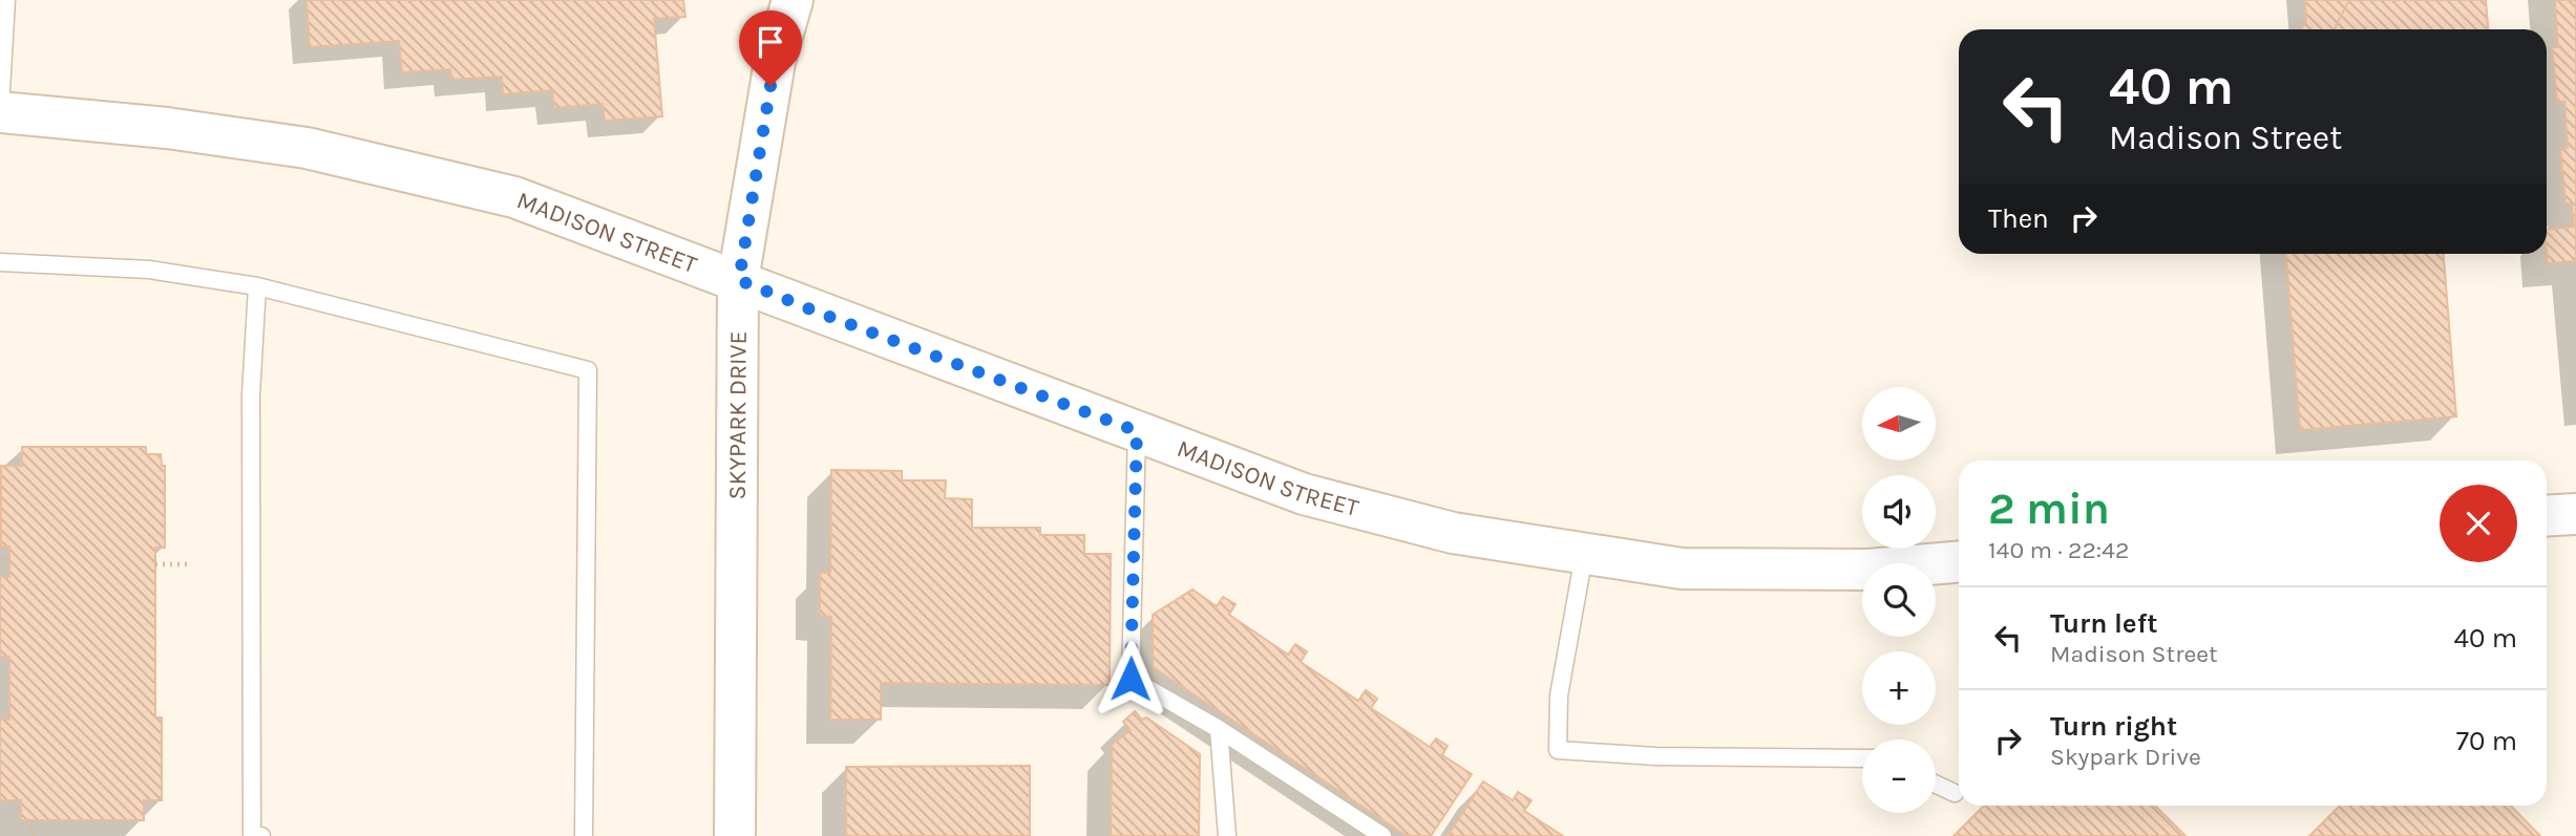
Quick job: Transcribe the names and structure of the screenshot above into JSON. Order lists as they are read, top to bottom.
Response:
{
  "streets": {
    "main road": ["MADISON STREET", "SKYPARK DRIVE"]
  },
  "crossings": [
    ["MADISON STREET", "SKYPARK DRIVE"]
  ],
  "north": "left",
  "page": {
    "turn": ["40 m", "Madison Street"],
    "then": "Then",
    "map_buttons": ["+", "−"],
    "heading": ["2 min", "140 m · 22:42"],
    "list": [
      {
        "name": "Turn left",
        "note": "Madison Street",
        "value": "40 m"
      },
      {
        "name": "Turn right",
        "note": "Skypark Drive",
        "value": "70 m"
      }
    ]
  }
}
